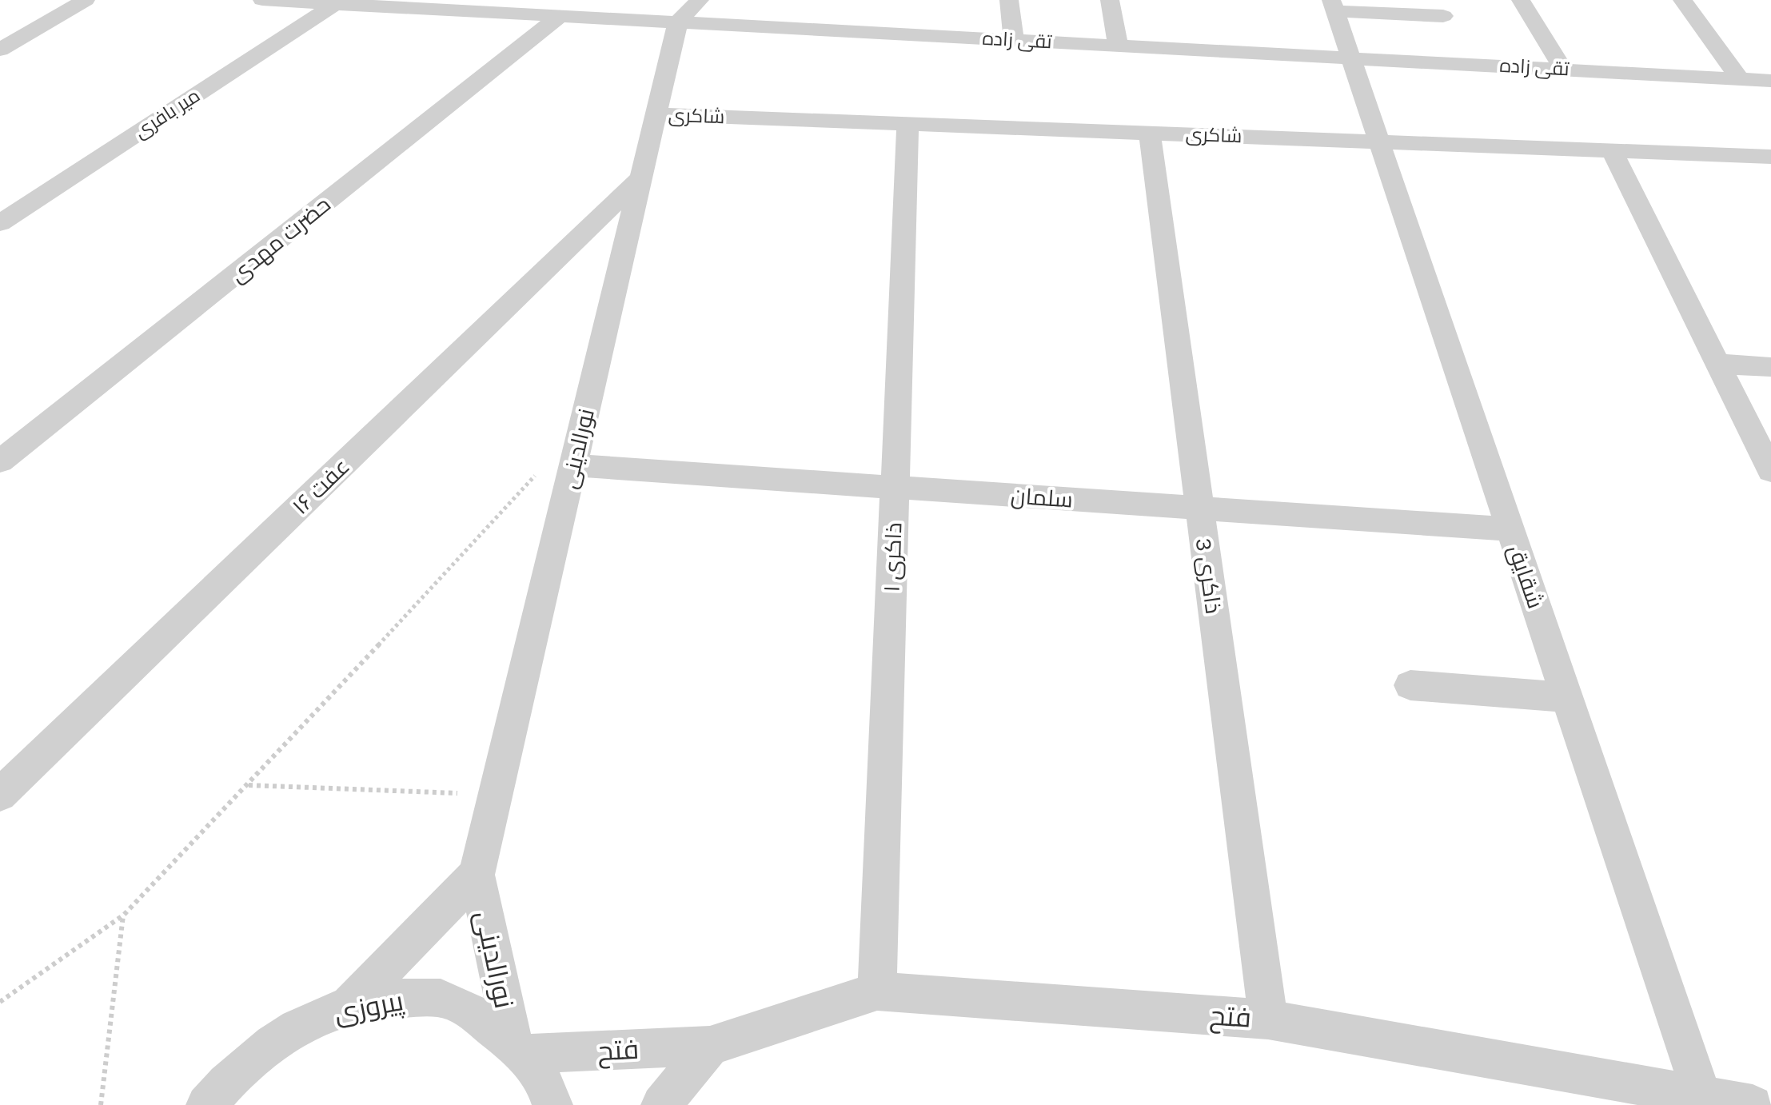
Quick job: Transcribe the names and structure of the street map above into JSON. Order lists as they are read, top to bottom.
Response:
{
  "streets": {
    "street": [
      "تقی زاده",
      "میر بافری",
      "شاکری",
      "حضرت مهدی",
      "نورالدینی",
      "عفت ۱۶",
      "سلمان",
      "ذاکری ۱",
      "ذاکری 3",
      "شقایق",
      "پیروزی",
      "فتح"
    ]
  },
  "crossings": [
    ["تقی زاده", "میر بافری"],
    ["تقی زاده", "حضرت مهدی"],
    ["تقی زاده", "نورالدینی"],
    ["تقی زاده", "شقایق"],
    ["شاکری", "نورالدینی"],
    ["شاکری", "ذاکری ۱"],
    ["شاکری", "ذاکری 3"],
    ["شاکری", "شقایق"],
    ["نورالدینی", "عفت ۱۶"],
    ["نورالدینی", "سلمان"],
    ["نورالدینی", "پیروزی"],
    ["نورالدینی", "فتح"],
    ["سلمان", "ذاکری ۱"],
    ["سلمان", "ذاکری 3"],
    ["سلمان", "شقایق"],
    ["ذاکری ۱", "فتح"],
    ["ذاکری 3", "فتح"],
    ["شقایق", "فتح"],
    ["پیروزی", "فتح"]
  ]
}
